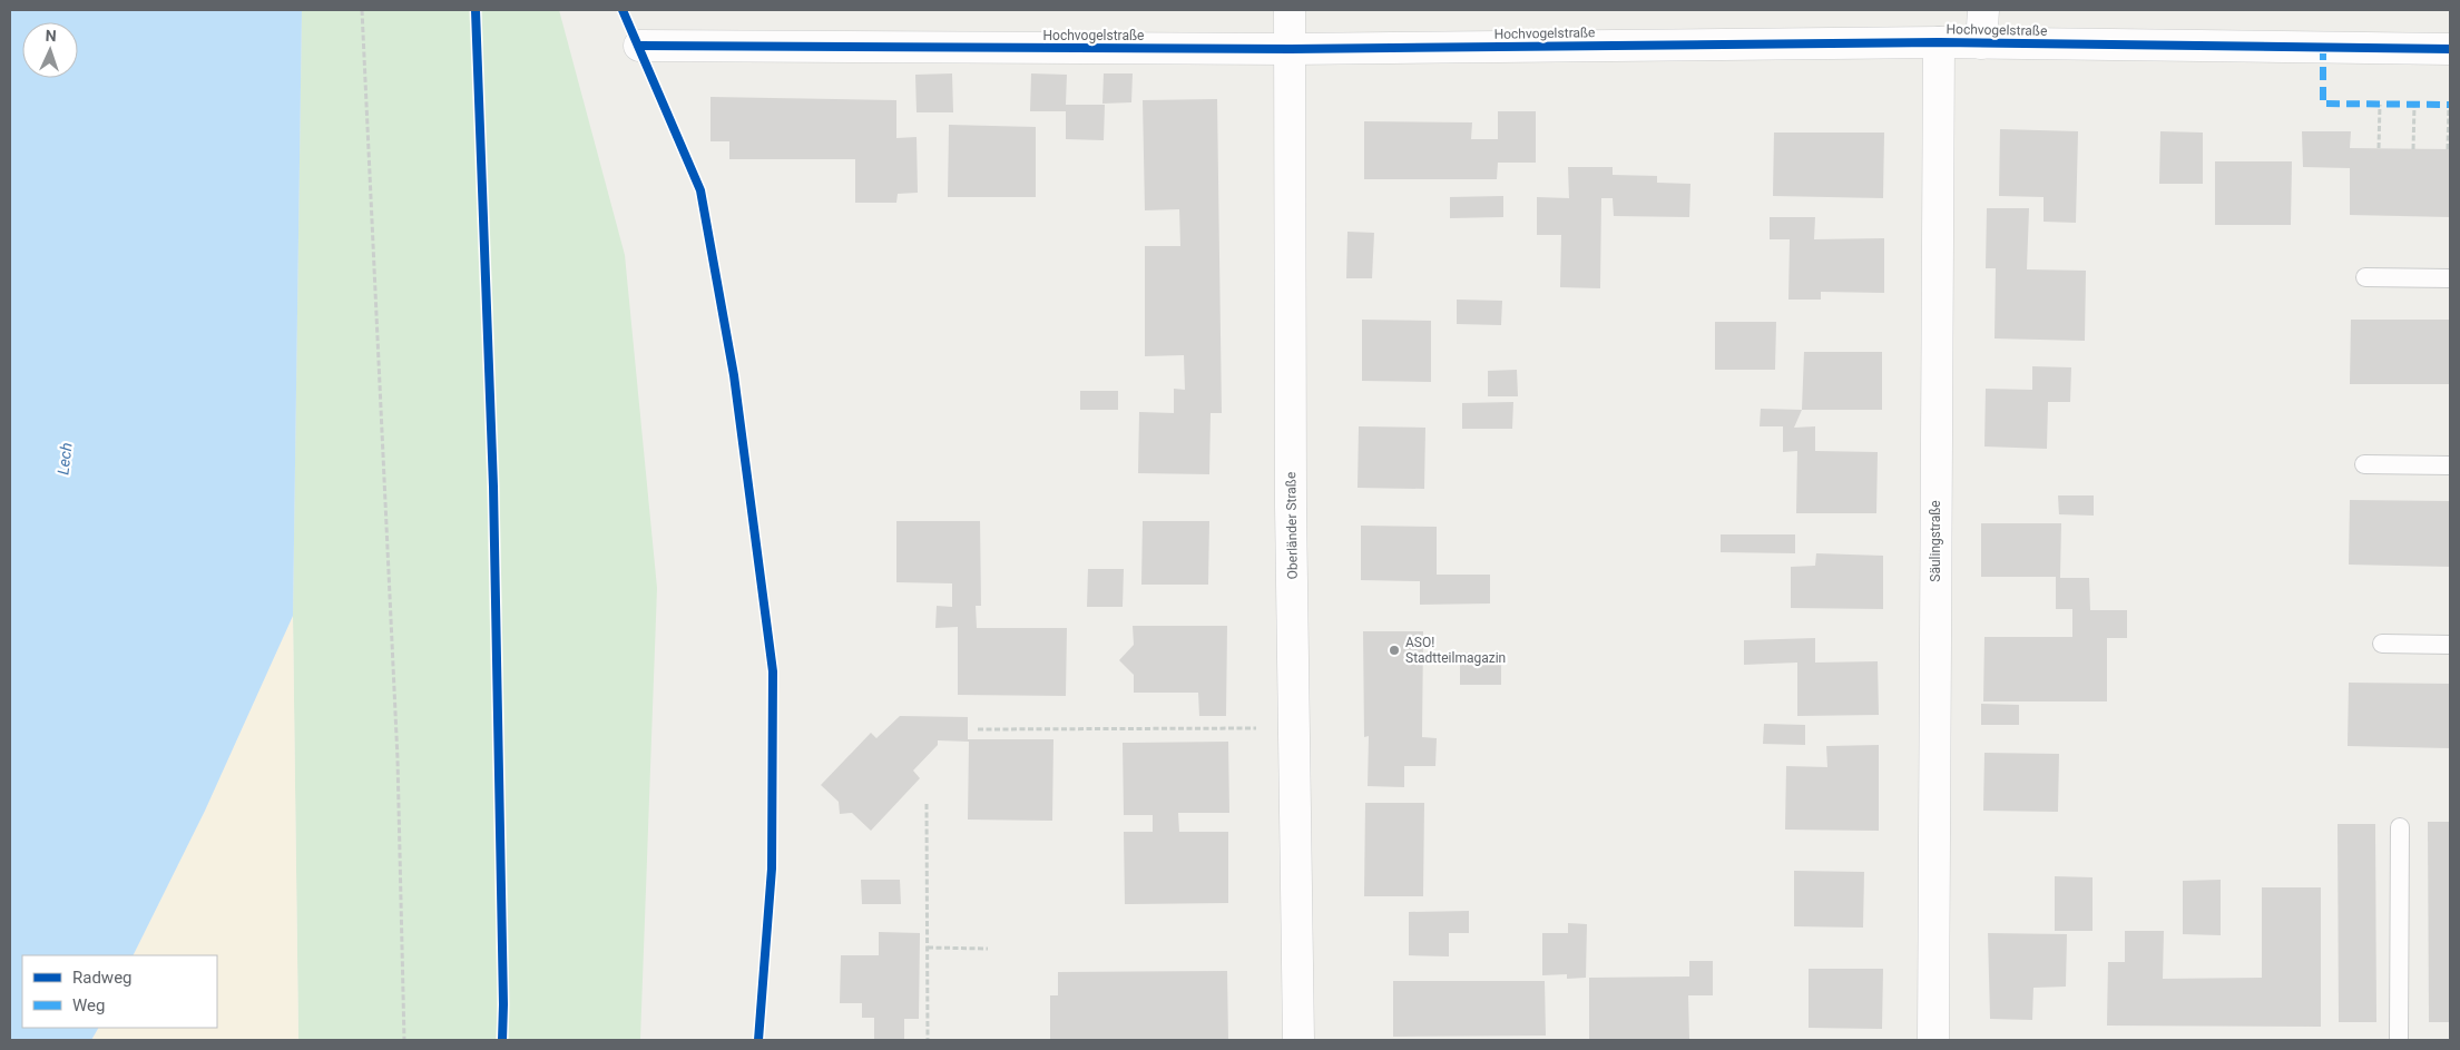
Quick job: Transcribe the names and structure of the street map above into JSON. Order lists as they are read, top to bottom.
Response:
{
  "streets": {
    "street": ["Hochvogelstraße", "Oberländer Straße", "Säulingstraße"]
  },
  "crossings": [
    ["Hochvogelstraße", "Oberländer Straße"],
    ["Hochvogelstraße", "Säulingstraße"]
  ],
  "water": ["Lech"],
  "places": ["ASO! Stadtteilmagazin"],
  "legend": ["Radweg", "Weg"],
  "north": "top"
}
